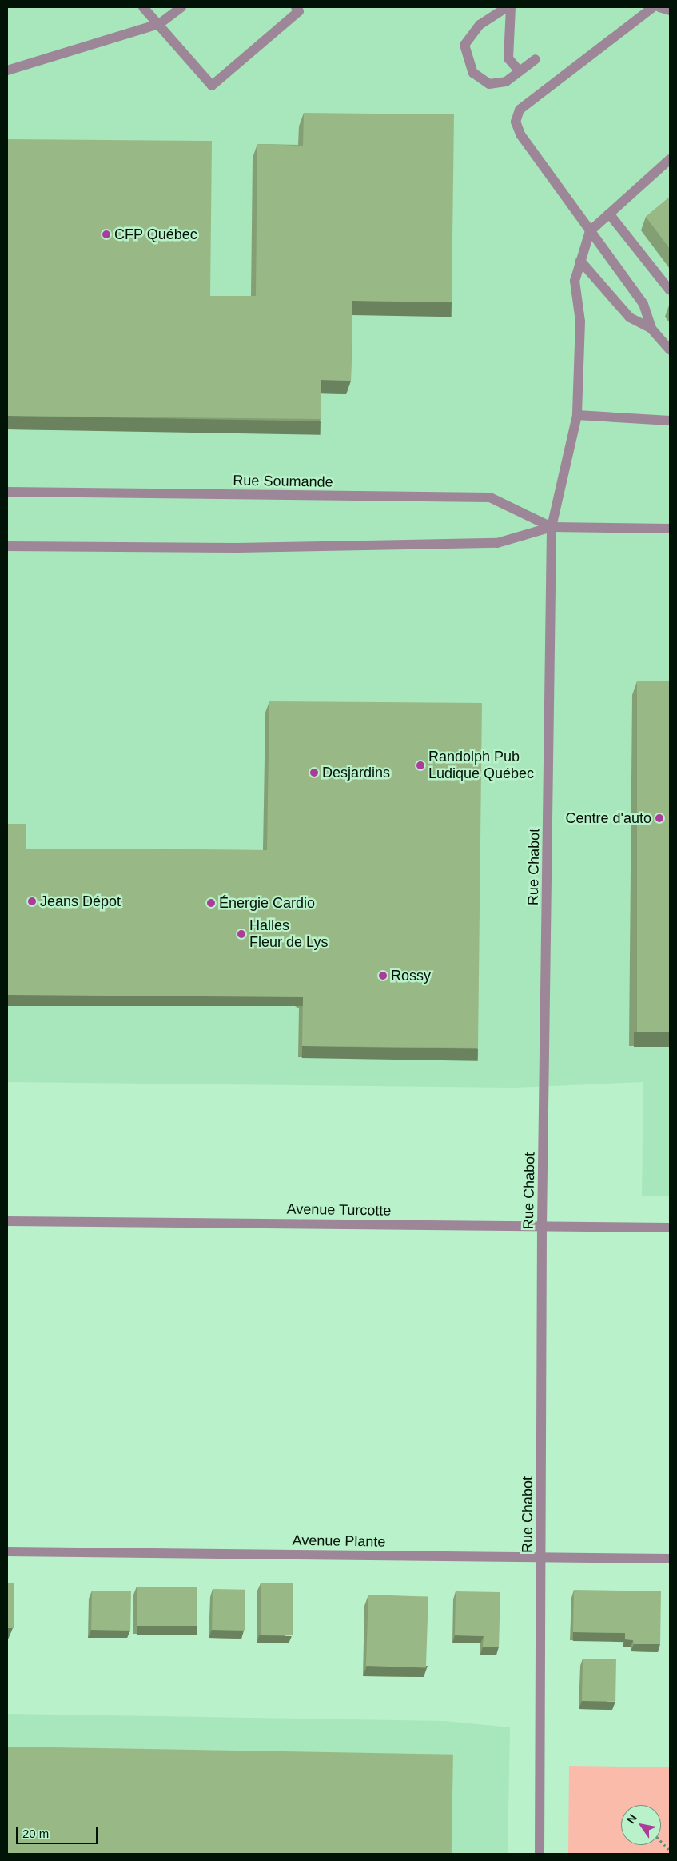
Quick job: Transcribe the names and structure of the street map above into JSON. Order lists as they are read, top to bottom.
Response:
{
  "streets": {
    "street": [
      "Rue Soumande",
      "Rue Chabot",
      "Avenue Turcotte",
      "Avenue Plante"
    ]
  },
  "crossings": [
    ["Rue Soumande", "Rue Chabot"],
    ["Rue Chabot", "Avenue Turcotte"],
    ["Rue Chabot", "Avenue Plante"]
  ],
  "places": [
    "CFP Québec",
    "Randolph Pub Ludique Québec",
    "Desjardins",
    "Centre d'auto",
    "Jeans Dépot",
    "Énergie Cardio",
    "Halles Fleur de Lys",
    "Rossy"
  ],
  "scale_bar": "20 m",
  "north": "top left"
}
